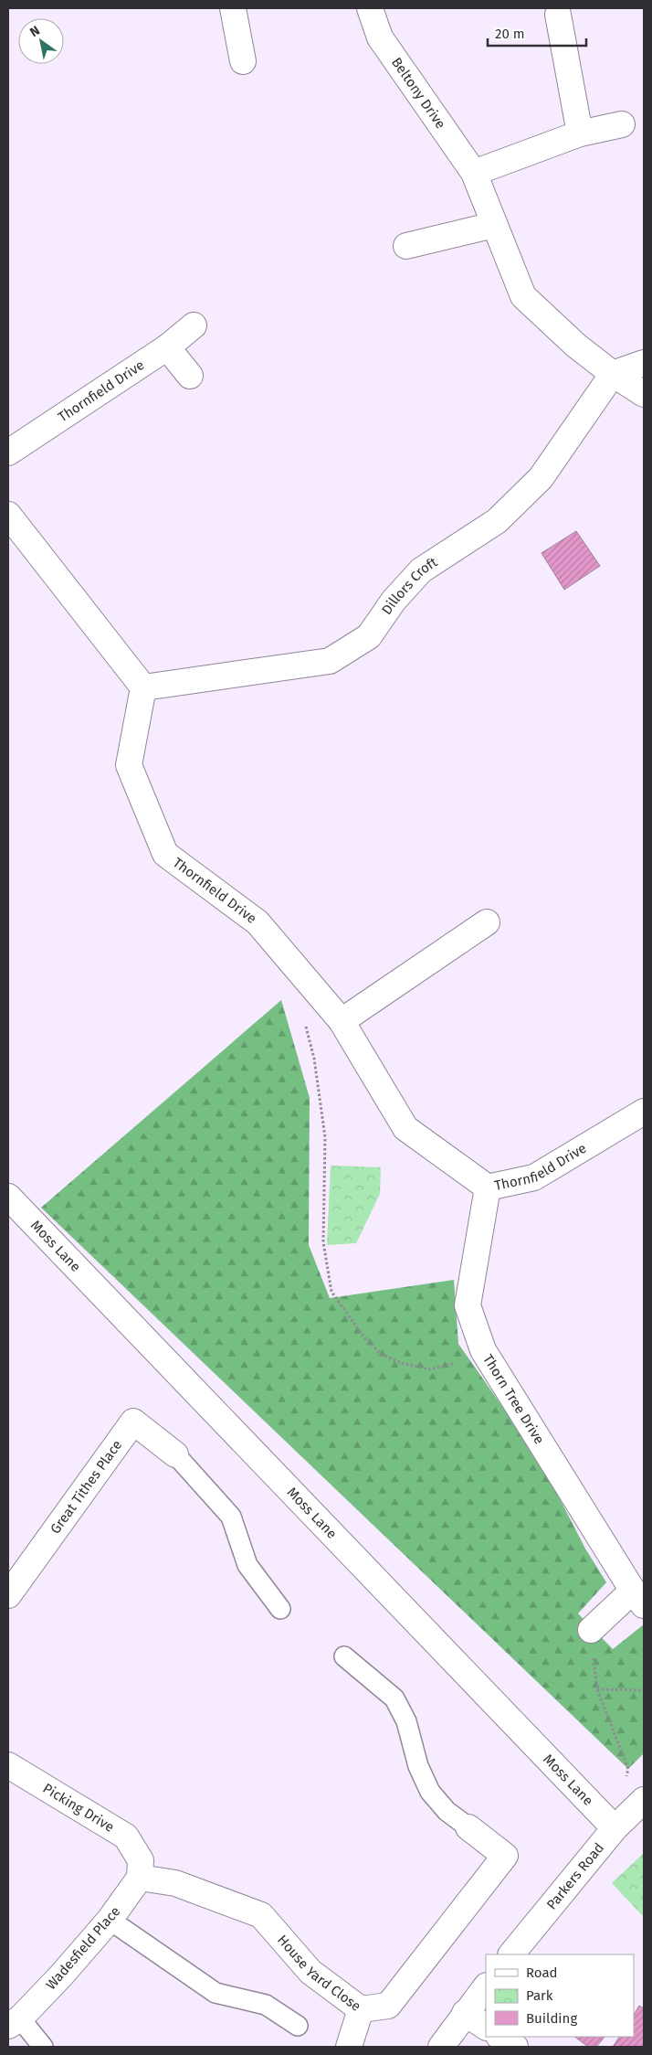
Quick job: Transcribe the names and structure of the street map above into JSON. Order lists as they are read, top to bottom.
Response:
{
  "streets": {
    "street": [
      "Beltony Drive",
      "Thornfield Drive",
      "Dillors Croft",
      "Moss Lane",
      "Thorn Tree Drive",
      "Great Tithes Place",
      "Picking Drive",
      "Parkers Road",
      "Wadesfield Place",
      "House Yard Close"
    ]
  },
  "crossings": [
    ["Beltony Drive", "Dillors Croft"],
    ["Thornfield Drive", "Dillors Croft"],
    ["Thornfield Drive", "Thorn Tree Drive"],
    ["Moss Lane", "Parkers Road"],
    ["Picking Drive", "Wadesfield Place"],
    ["Picking Drive", "House Yard Close"],
    ["Wadesfield Place", "House Yard Close"]
  ],
  "legend": ["Road", "Park", "Building"],
  "scale_bar": "20 m",
  "north": "top left"
}
